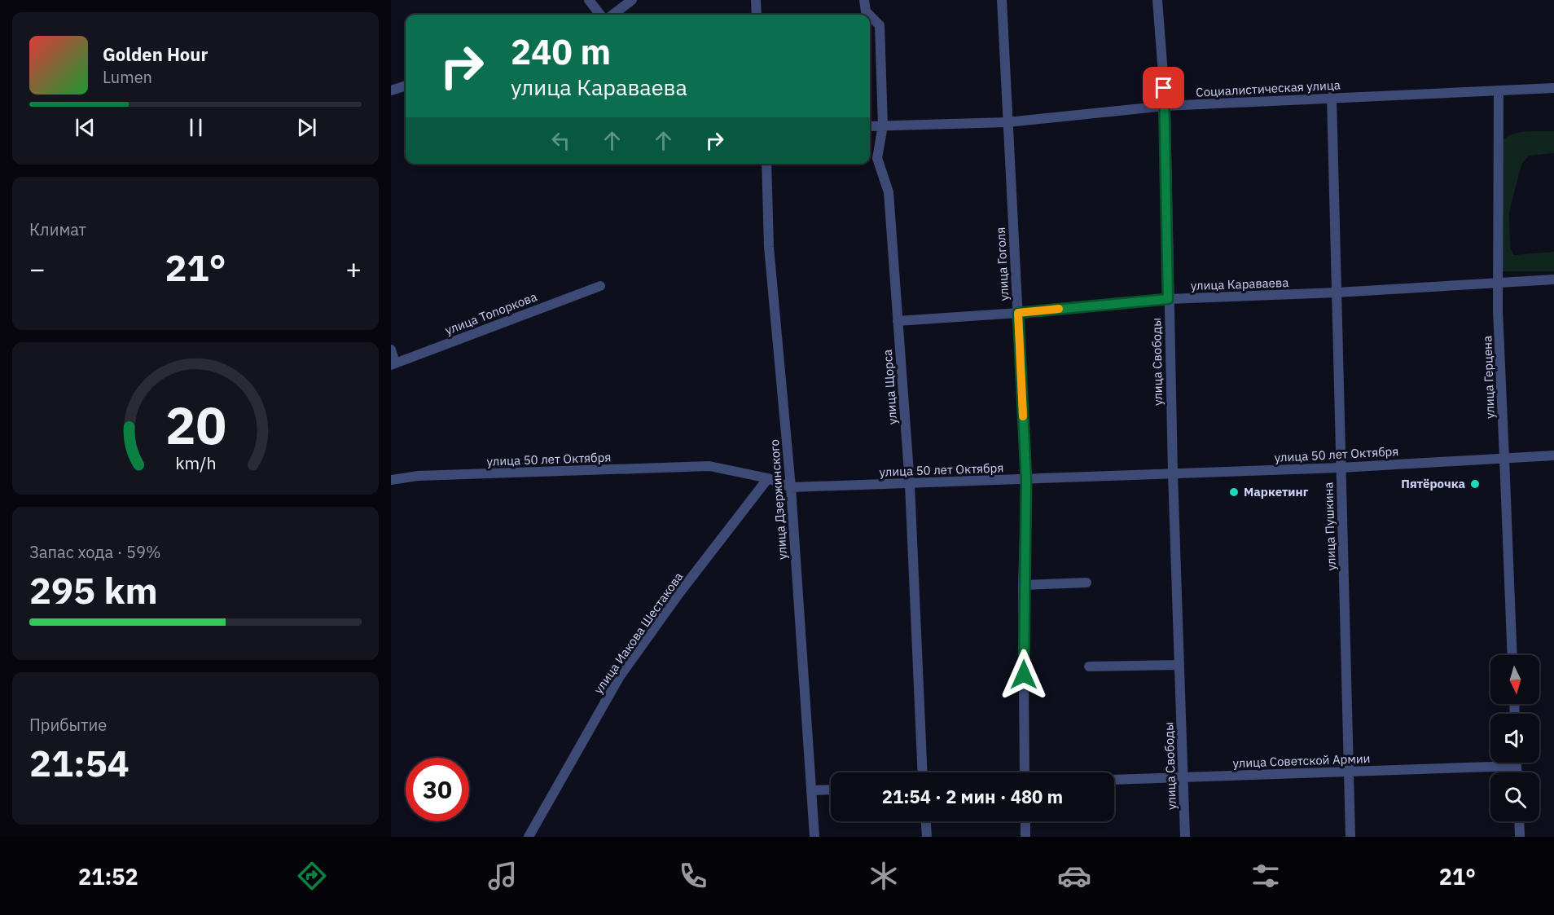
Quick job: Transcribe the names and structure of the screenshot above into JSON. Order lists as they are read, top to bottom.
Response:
{
  "streets": {
    "street": [
      "Социалистическая улица",
      "улица Гоголя",
      "улица Караваева",
      "улица Топоркова",
      "улица Свободы",
      "улица Герцена",
      "улица Щорса",
      "улица 50 лет Октября",
      "улица Дзержинского",
      "улица Пушкина",
      "улица Иакова Шестакова",
      "улица Советской Армии"
    ]
  },
  "crossings": [
    ["Социалистическая улица", "улица Гоголя"],
    ["Социалистическая улица", "улица Свободы"],
    ["Социалистическая улица", "улица Герцена"],
    ["Социалистическая улица", "улица Щорса"],
    ["Социалистическая улица", "улица Пушкина"],
    ["улица Гоголя", "улица Караваева"],
    ["улица Гоголя", "улица 50 лет Октября"],
    ["улица Караваева", "улица Свободы"],
    ["улица Караваева", "улица Герцена"],
    ["улица Караваева", "улица Щорса"],
    ["улица Караваева", "улица Пушкина"],
    ["улица Свободы", "улица 50 лет Октября"],
    ["улица Свободы", "улица Советской Армии"],
    ["улица Герцена", "улица 50 лет Октября"],
    ["улица Щорса", "улица 50 лет Октября"],
    ["улица 50 лет Октября", "улица Дзержинского"],
    ["улица 50 лет Октября", "улица Пушкина"],
    ["улица 50 лет Октября", "улица Иакова Шестакова"],
    ["улица Пушкина", "улица Советской Армии"]
  ],
  "places": ["Пятёрочка", "Маркетинг"],
  "north": "bottom",
  "page": {
    "turn": ["240 m", "улица Караваева"],
    "song": ["Golden Hour", "Lumen"],
    "tile": [
      "Климат",
      ["Запас хода · 59%", "295 km"],
      ["Прибытие", "21:54"]
    ],
    "heat": ["−", "21°", "+"],
    "limit": "30",
    "trip": "21:54 · 2 мин · 480 m",
    "tabs": ["21:52", "21°"],
    "gauge": ["20", "km/h"]
  }
}
